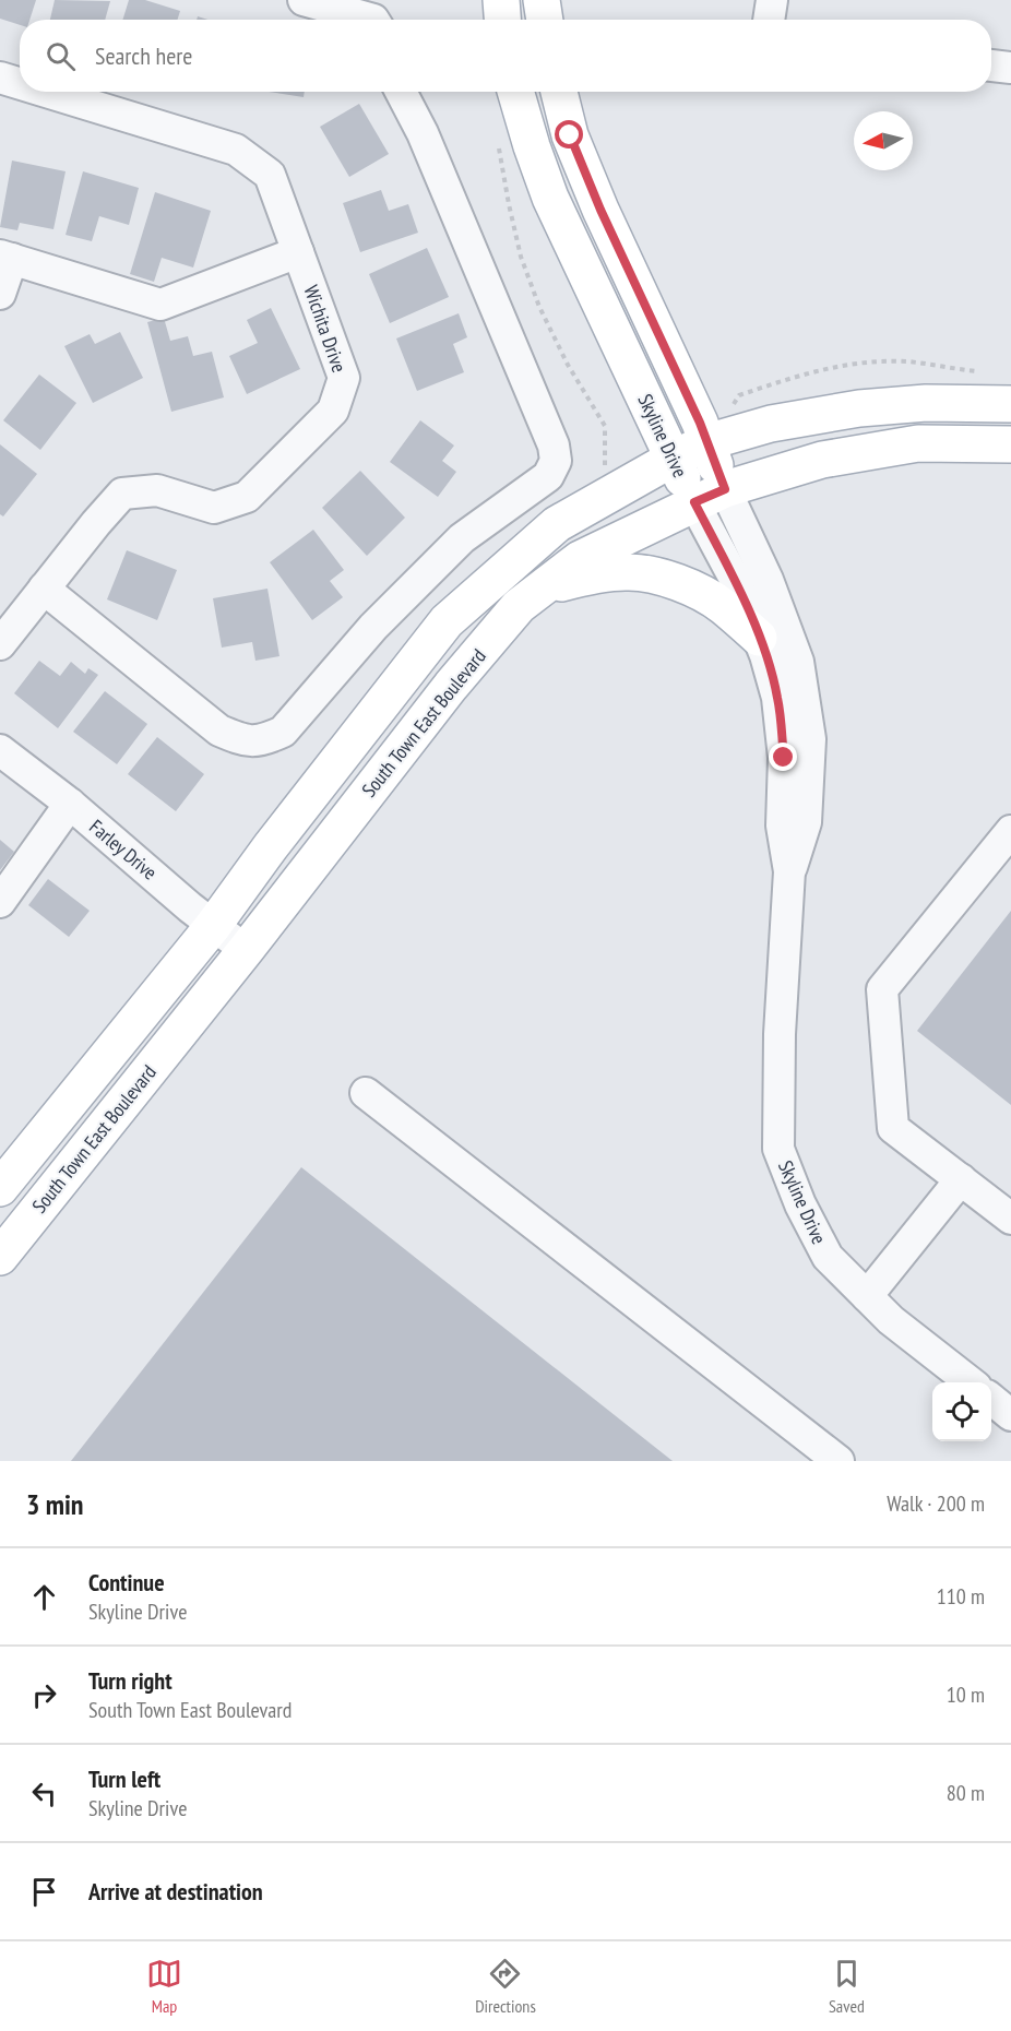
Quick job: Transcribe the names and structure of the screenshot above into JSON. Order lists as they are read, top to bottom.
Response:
{
  "streets": {
    "main road": ["Skyline Drive", "South Town East Boulevard"],
    "street": ["Wichita Drive", "Farley Drive"]
  },
  "crossings": [
    ["Skyline Drive", "South Town East Boulevard"],
    ["South Town East Boulevard", "Farley Drive"]
  ],
  "north": "left",
  "page": {
    "search": "Search here",
    "heading": ["3 min", "Walk · 200 m"],
    "list": [
      ["Continue", "Skyline Drive", "110 m"],
      ["Turn right", "South Town East Boulevard", "10 m"],
      ["Turn left", "Skyline Drive", "80 m"],
      "Arrive at destination"
    ],
    "nav": ["Map", "Directions", "Saved"]
  }
}
